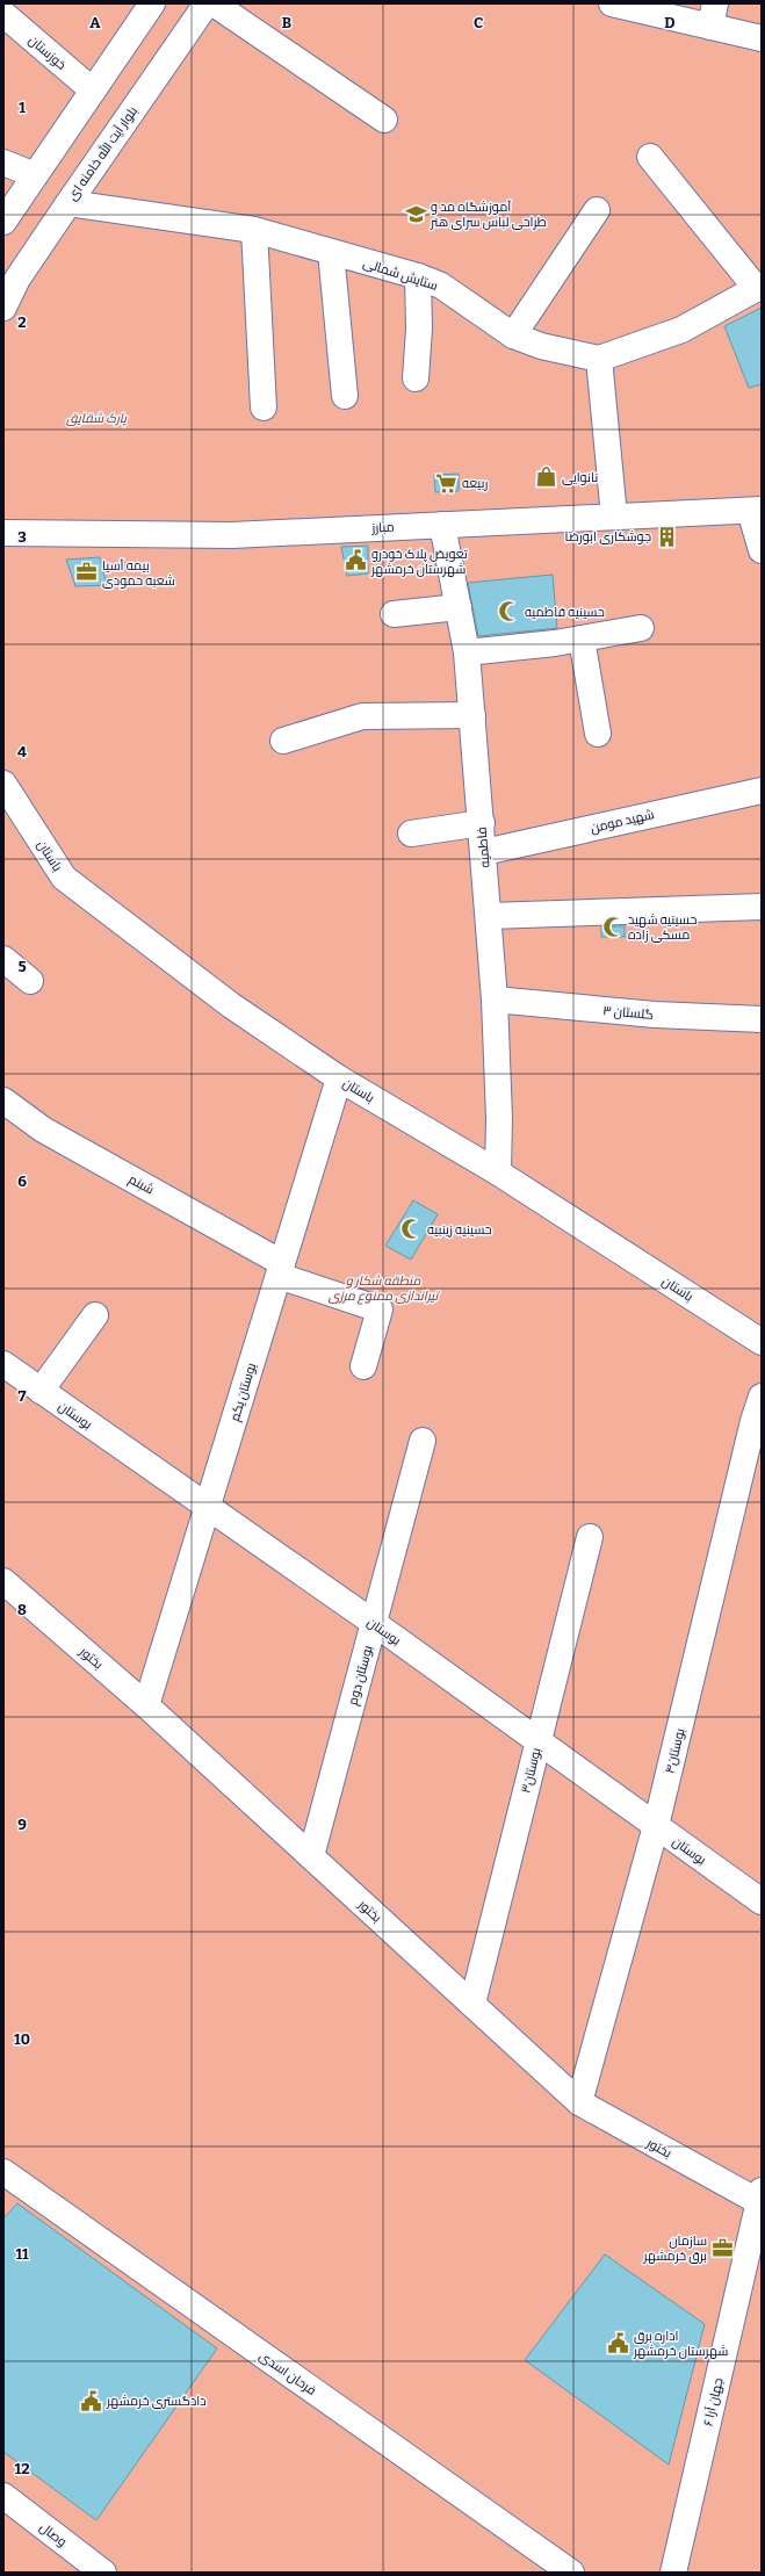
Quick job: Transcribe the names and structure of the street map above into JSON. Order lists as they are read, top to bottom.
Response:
{
  "streets": {
    "street": [
      "خوزستان",
      "بلوار آیت الله خامنه ای",
      "ستایش شمالی",
      "مبارز",
      "شهید مومن",
      "فاطمیه",
      "باستان",
      "گلستان ۳",
      "شبنم",
      "بوستان یکم",
      "بوستان",
      "بختور",
      "بوستان دوم",
      "بوستان۴",
      "بوستان۳",
      "فرحان اسدی",
      "جهان آرا ۶",
      "وصال"
    ]
  },
  "crossings": [
    ["بلوار آیت الله خامنه ای", "ستایش شمالی"],
    ["مبارز", "فاطمیه"],
    ["شهید مومن", "فاطمیه"],
    ["فاطمیه", "باستان"],
    ["فاطمیه", "گلستان ۳"],
    ["باستان", "بوستان یکم"],
    ["شبنم", "بوستان یکم"],
    ["بوستان یکم", "بوستان"],
    ["بوستان یکم", "بختور"],
    ["بوستان", "بوستان دوم"],
    ["بوستان", "بوستان۴"],
    ["بوستان", "بوستان۳"],
    ["بختور", "بوستان دوم"],
    ["بختور", "بوستان۴"],
    ["بختور", "بوستان۳"],
    ["بختور", "جهان آرا ۶"]
  ],
  "parks": ["پارک شقایق", "منطقه شکار و تیراندازی ممنوع مرزی"],
  "places": {
    "school or university": ["آموزشگاه مد و طراحی لباس سرای هنر"],
    "shop": ["نانوایی"],
    "supermarket": ["ربیعه"],
    "building": ["جوشکاری ابورضا"],
    "public building": ["تعویض پلاک خودرو شهرستان خرمشهر", "اداره برق شهرستان خرمشهر", "دادگستری خرمشهر"],
    "office": ["بیمه آسیا شعبه حمودی", "سازمان برق خرمشهر"],
    "mosque": ["حسینیه فاطمیه", "حسینیه شهید مسکی زاده", "حسینیه زینبیه"]
  },
  "grid": {
    "columns": [
      "A",
      "B",
      "C",
      "D"
    ],
    "rows": [
      "1",
      "2",
      "3",
      "4",
      "5",
      "6",
      "7",
      "8",
      "9",
      "10",
      "11",
      "12"
    ]
  }
}
